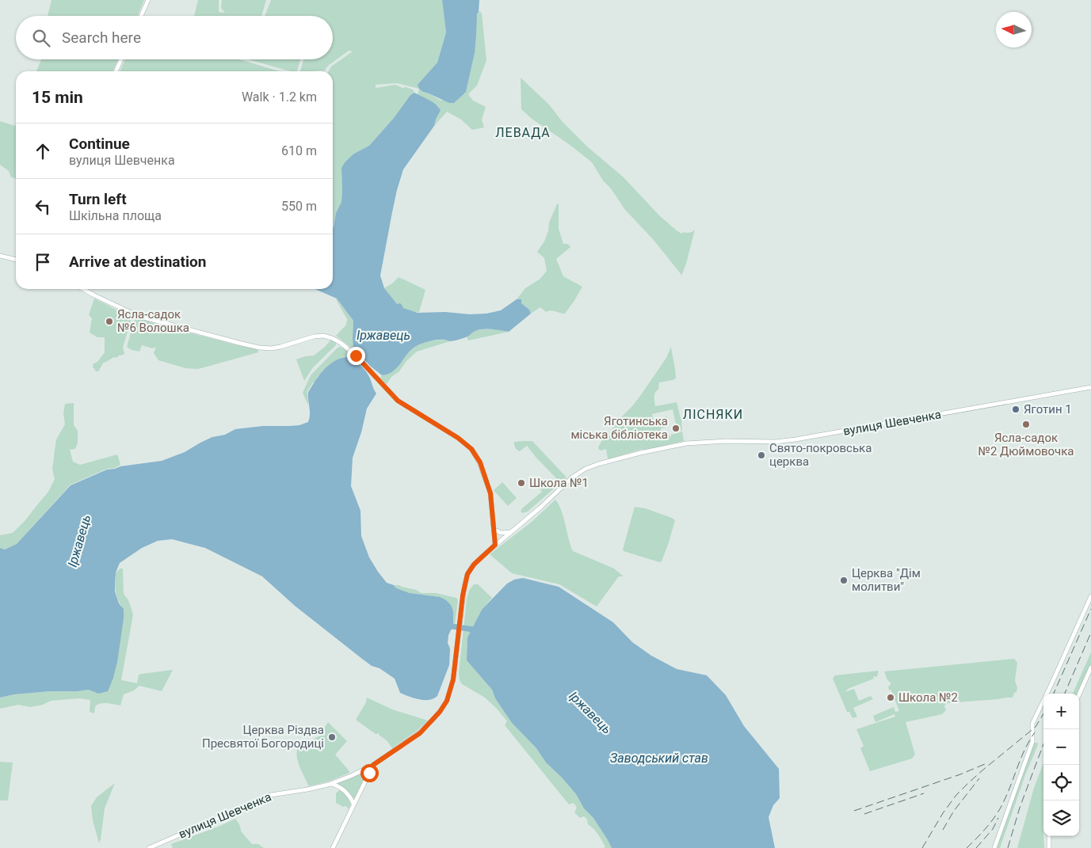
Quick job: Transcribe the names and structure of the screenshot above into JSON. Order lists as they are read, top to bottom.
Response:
{
  "streets": {
    "street": ["вулиця Шевченка"]
  },
  "districts": ["ЛЕВАДА", "ЛІСНЯКИ"],
  "water": ["Іржавець", "Заводський став"],
  "places": [
    "Ясла-садок №6 Волошка",
    "Яготин 1",
    "Ясла-садок №2 Дюймовочка",
    "Яготинська міська бібліотека",
    "Свято-покровська церква",
    "Школа №1",
    "Церква \"Дім молитви\"",
    "Школа №2",
    "Церква Різдва Пресвятої Богородиці"
  ],
  "north": "left",
  "page": {
    "search": "Search here",
    "heading": ["15 min", "Walk · 1.2 km"],
    "list": [
      ["Continue", "вулиця Шевченка", "610 m"],
      ["Turn left", "Шкільна площа", "550 m"],
      "Arrive at destination"
    ],
    "map_buttons": ["+", "−"]
  }
}
